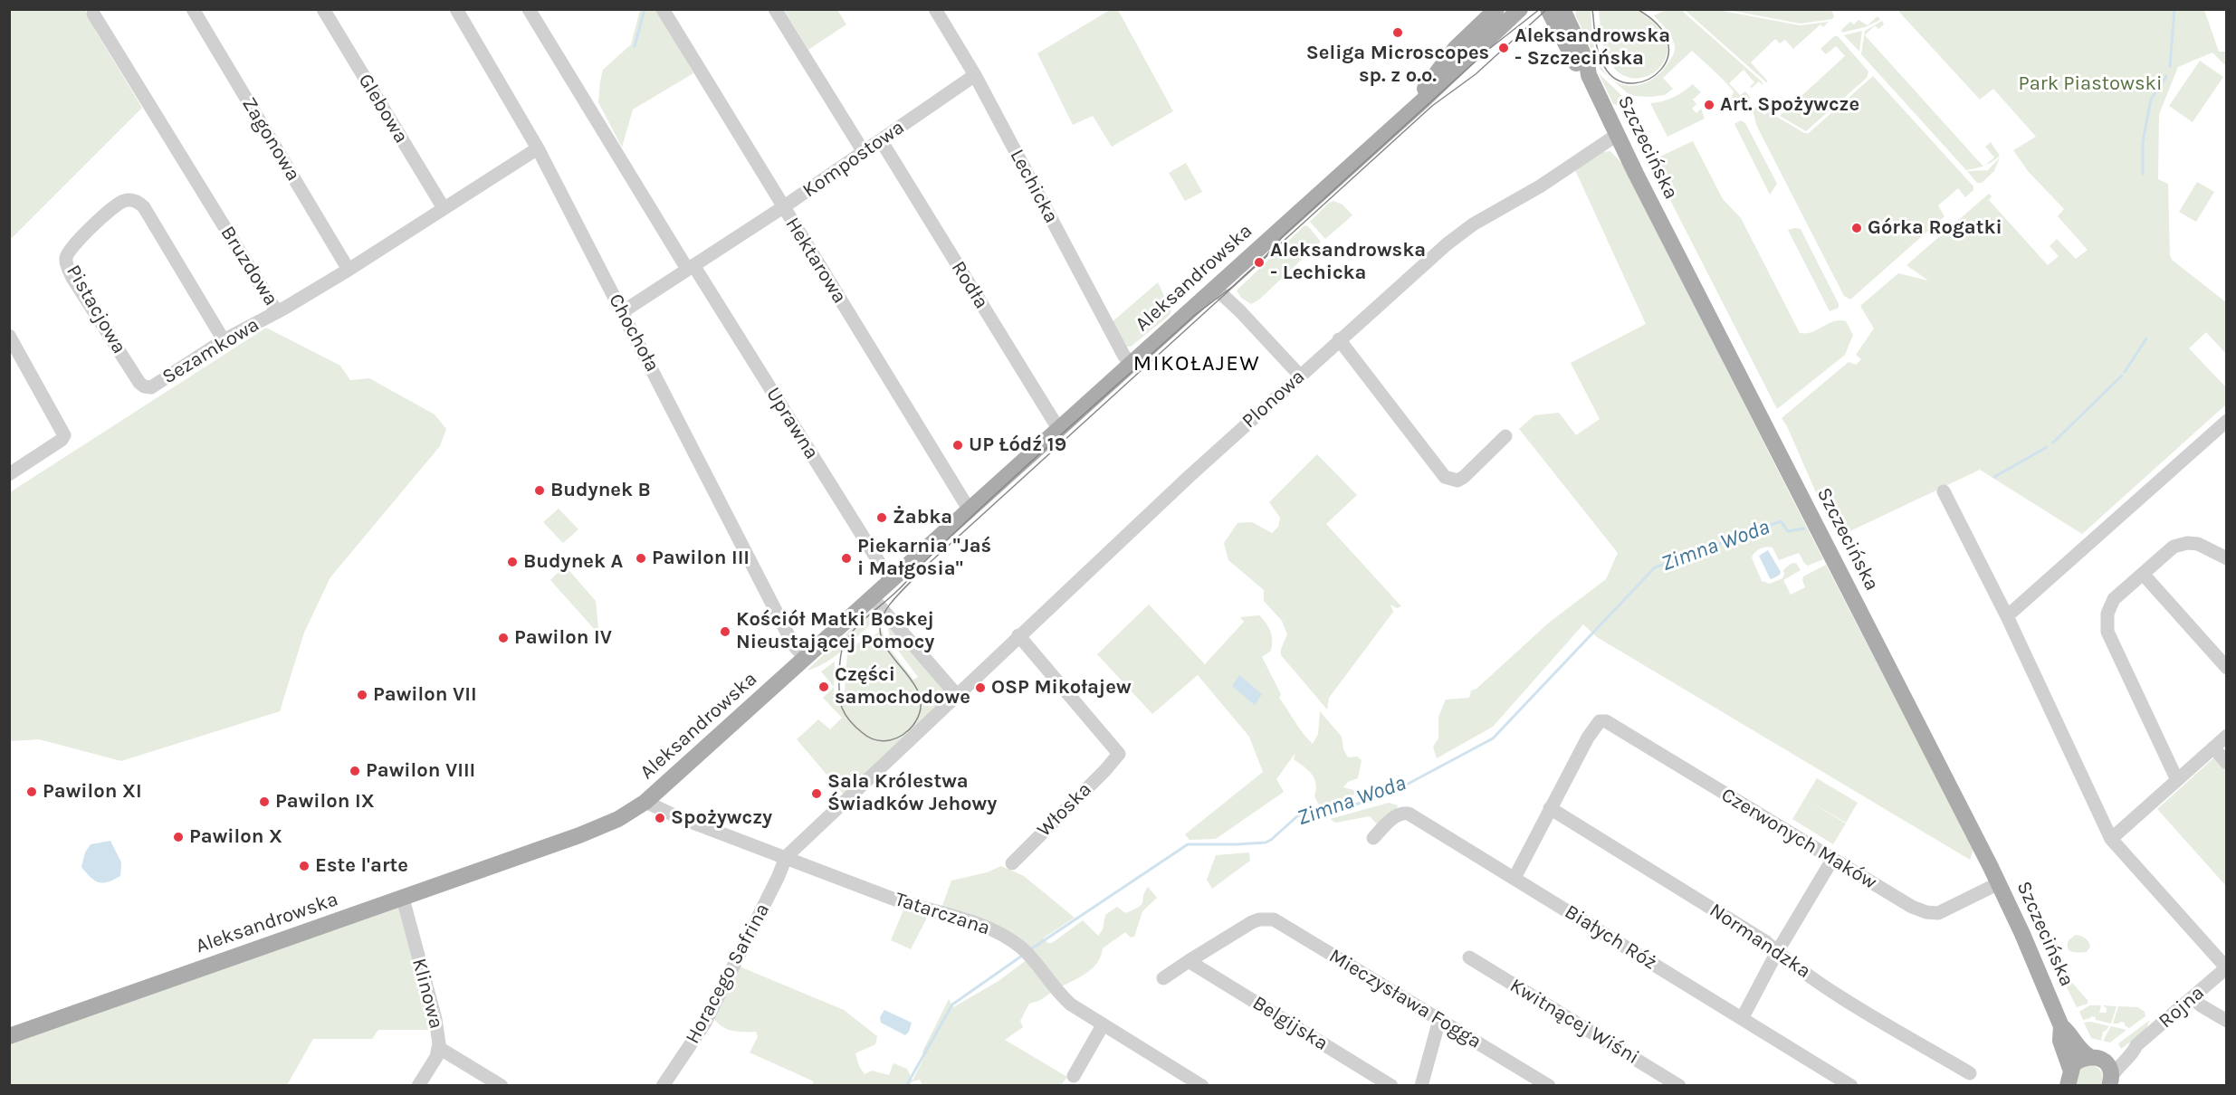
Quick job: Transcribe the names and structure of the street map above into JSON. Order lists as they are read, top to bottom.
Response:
{
  "streets": {
    "main road": ["Szczecińska", "Aleksandrowska"],
    "street": [
      "Glebowa",
      "Zagonowa",
      "Kompostowa",
      "Lechicka",
      "Hektarowa",
      "Bruzdowa",
      "Rodła",
      "Pistacjowa",
      "Chochoła",
      "Sezamkowa",
      "Plonowa",
      "Uprawna",
      "Włoska",
      "Czerwonych Maków",
      "Tatarczana",
      "Białych Róż",
      "Normandzka",
      "Horacego Safrina",
      "Klinowa",
      "Mieczysława Fogga",
      "Rojna",
      "Kwitnącej Wiśni",
      "Belgijska"
    ]
  },
  "crossings": [
    ["Glebowa", "Bruzdowa"],
    ["Zagonowa", "Bruzdowa"],
    ["Szczecińska", "Plonowa"],
    ["Szczecińska", "Czerwonych Maków"],
    ["Szczecińska", "Rojna"],
    ["Kompostowa", "Lechicka"],
    ["Kompostowa", "Hektarowa"],
    ["Kompostowa", "Rodła"],
    ["Kompostowa", "Chochoła"],
    ["Kompostowa", "Uprawna"],
    ["Lechicka", "Aleksandrowska"],
    ["Hektarowa", "Aleksandrowska"],
    ["Bruzdowa", "Chochoła"],
    ["Bruzdowa", "Sezamkowa"],
    ["Aleksandrowska", "Rodła"],
    ["Aleksandrowska", "Chochoła"],
    ["Aleksandrowska", "Uprawna"],
    ["Aleksandrowska", "Tatarczana"],
    ["Aleksandrowska", "Klinowa"],
    ["Pistacjowa", "Sezamkowa"],
    ["Plonowa", "Włoska"],
    ["Plonowa", "Tatarczana"],
    ["Plonowa", "Horacego Safrina"],
    ["Czerwonych Maków", "Normandzka"],
    ["Tatarczana", "Horacego Safrina"],
    ["Mieczysława Fogga", "Belgijska"]
  ],
  "districts": ["MIKOŁAJEW"],
  "water": ["Zimna Woda"],
  "parks": ["Park Piastowski"],
  "places": [
    "Seliga Microscopes sp. z o.o.",
    "Aleksandrowska - Szczecińska",
    "Art. Spożywcze",
    "Górka Rogatki",
    "Aleksandrowska - Lechicka",
    "UP Łódź 19",
    "Budynek B",
    "Żabka",
    "Pawilon III",
    "Piekarnia \"Jaś i Małgosia\"",
    "Budynek A",
    "Kościół Matki Boskej Nieustającej Pomocy",
    "Pawilon IV",
    "Części samochodowe",
    "OSP Mikołajew",
    "Pawilon VII",
    "Pawilon VIII",
    "Pawilon XI",
    "Sala Królestwa Świadków Jehowy",
    "Pawilon IX",
    "Spożywczy",
    "Pawilon X",
    "Este l'arte"
  ]
}
